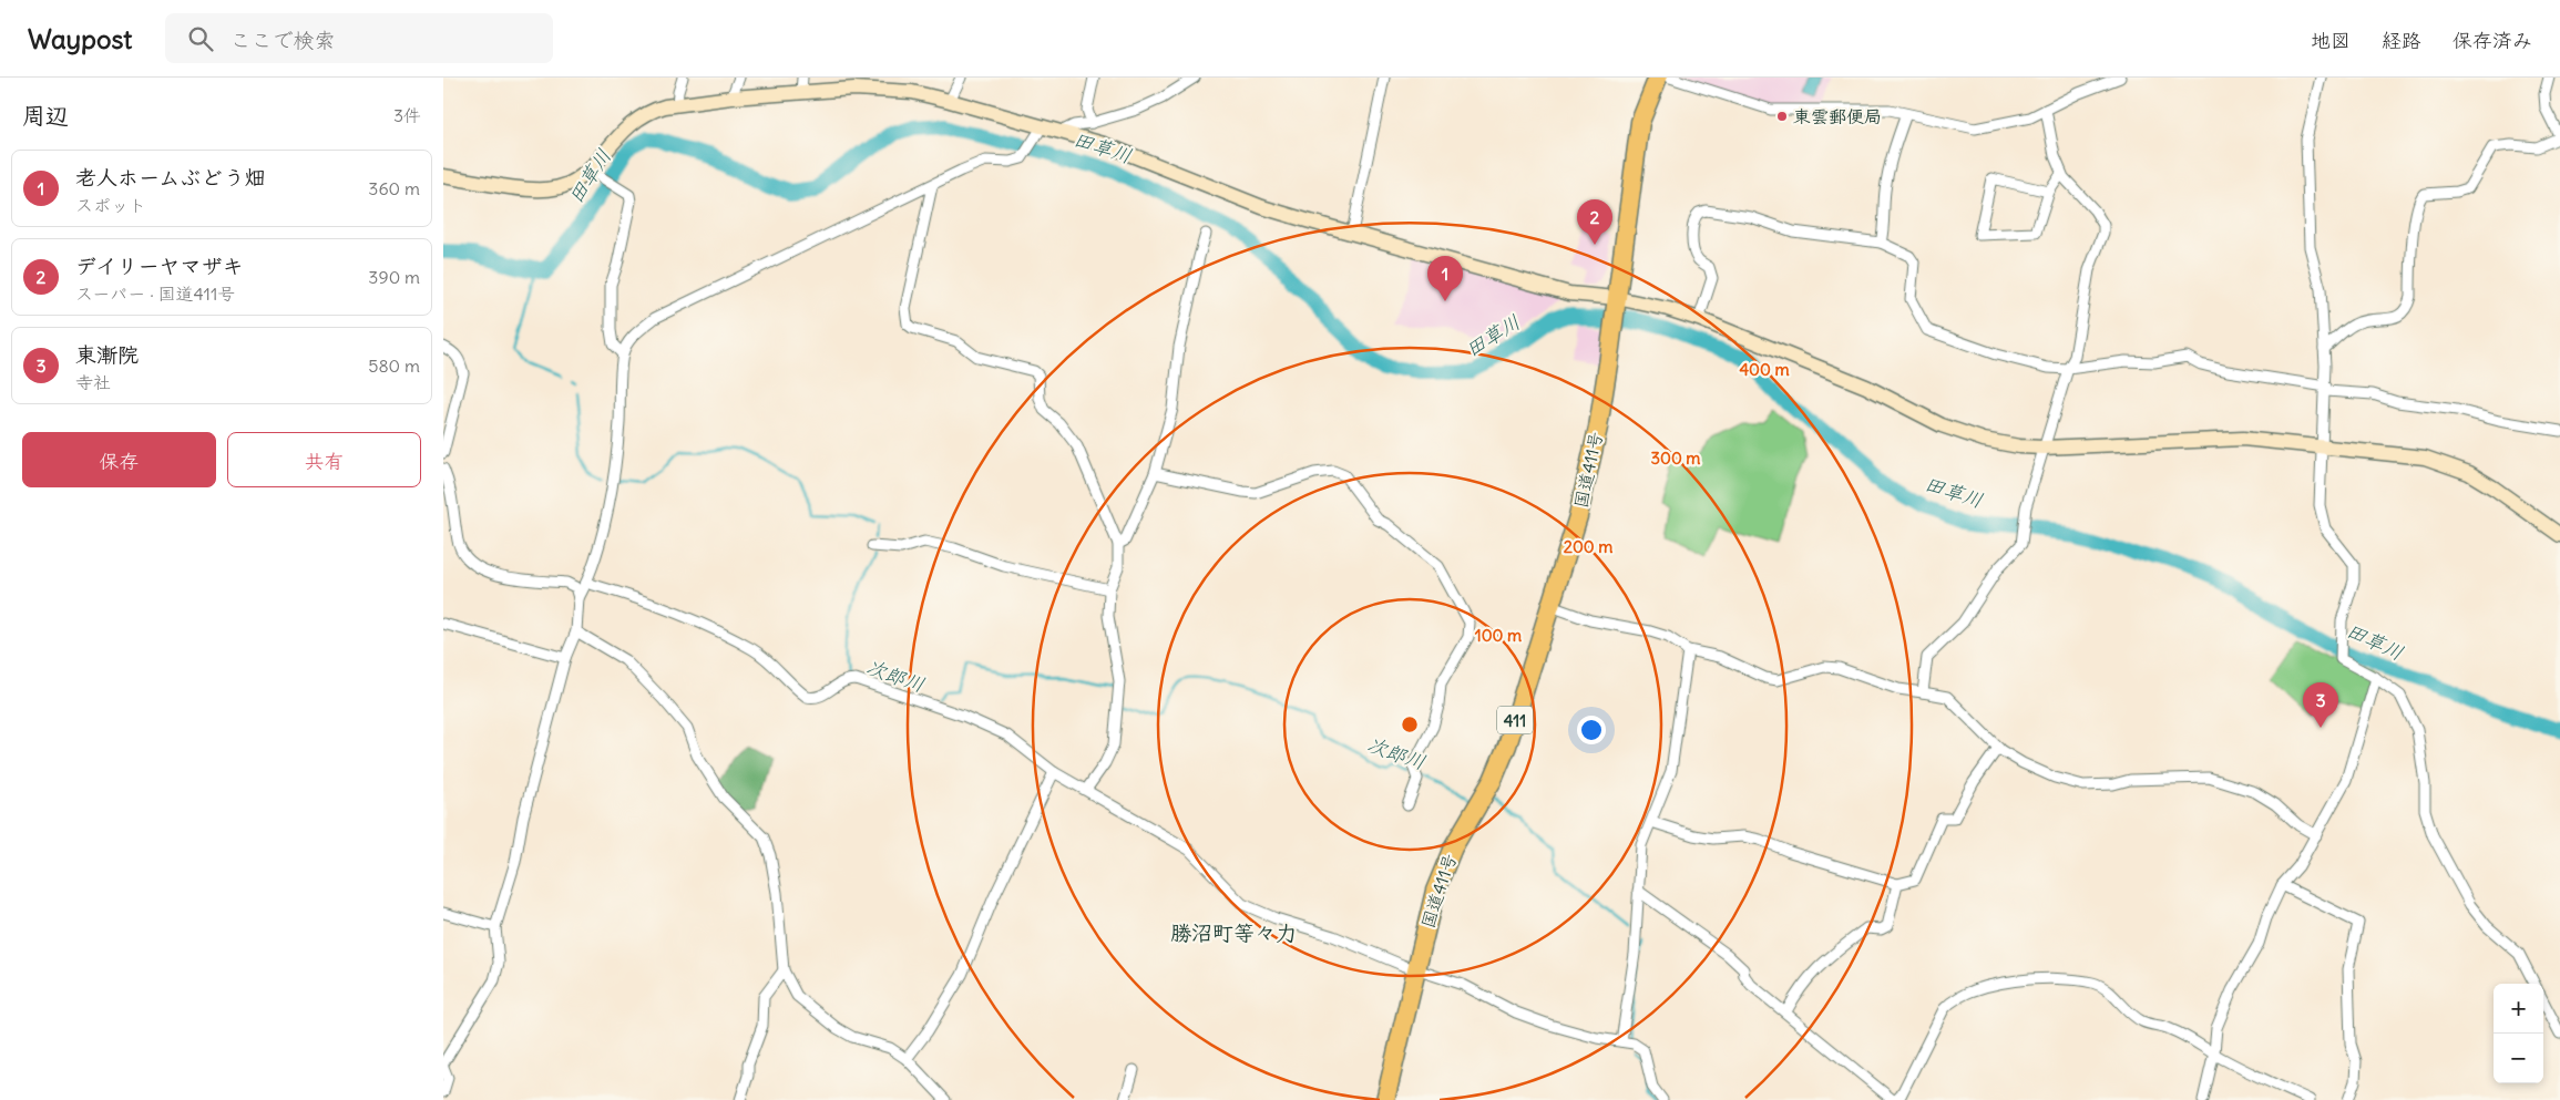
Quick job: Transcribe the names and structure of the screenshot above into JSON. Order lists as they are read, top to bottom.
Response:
{
  "streets": {
    "highway": ["国道411号", "411"]
  },
  "districts": ["勝沼町等々力"],
  "water": ["田草川", "次郎川"],
  "places": ["東雲郵便局"],
  "page": {
    "header": "Waypost",
    "search": "ここで検索",
    "nav": ["地図", "経路", "保存済み"],
    "heading": ["周辺", "3件"],
    "list": [
      {
        "mark": "1",
        "name": "老人ホームぶどう畑",
        "note": "スポット",
        "value": "360 m"
      },
      {
        "mark": "2",
        "name": "デイリーヤマザキ",
        "note": "スーパー · 国道411号",
        "value": "390 m"
      },
      {
        "mark": "3",
        "name": "東漸院",
        "note": "寺社",
        "value": "580 m"
      }
    ],
    "pins": ["2", "1", "3"],
    "buttons": ["保存", "共有"],
    "map_buttons": ["+", "−"]
  },
  "rings": [
    "400 m",
    "300 m",
    "200 m",
    "100 m"
  ]
}
